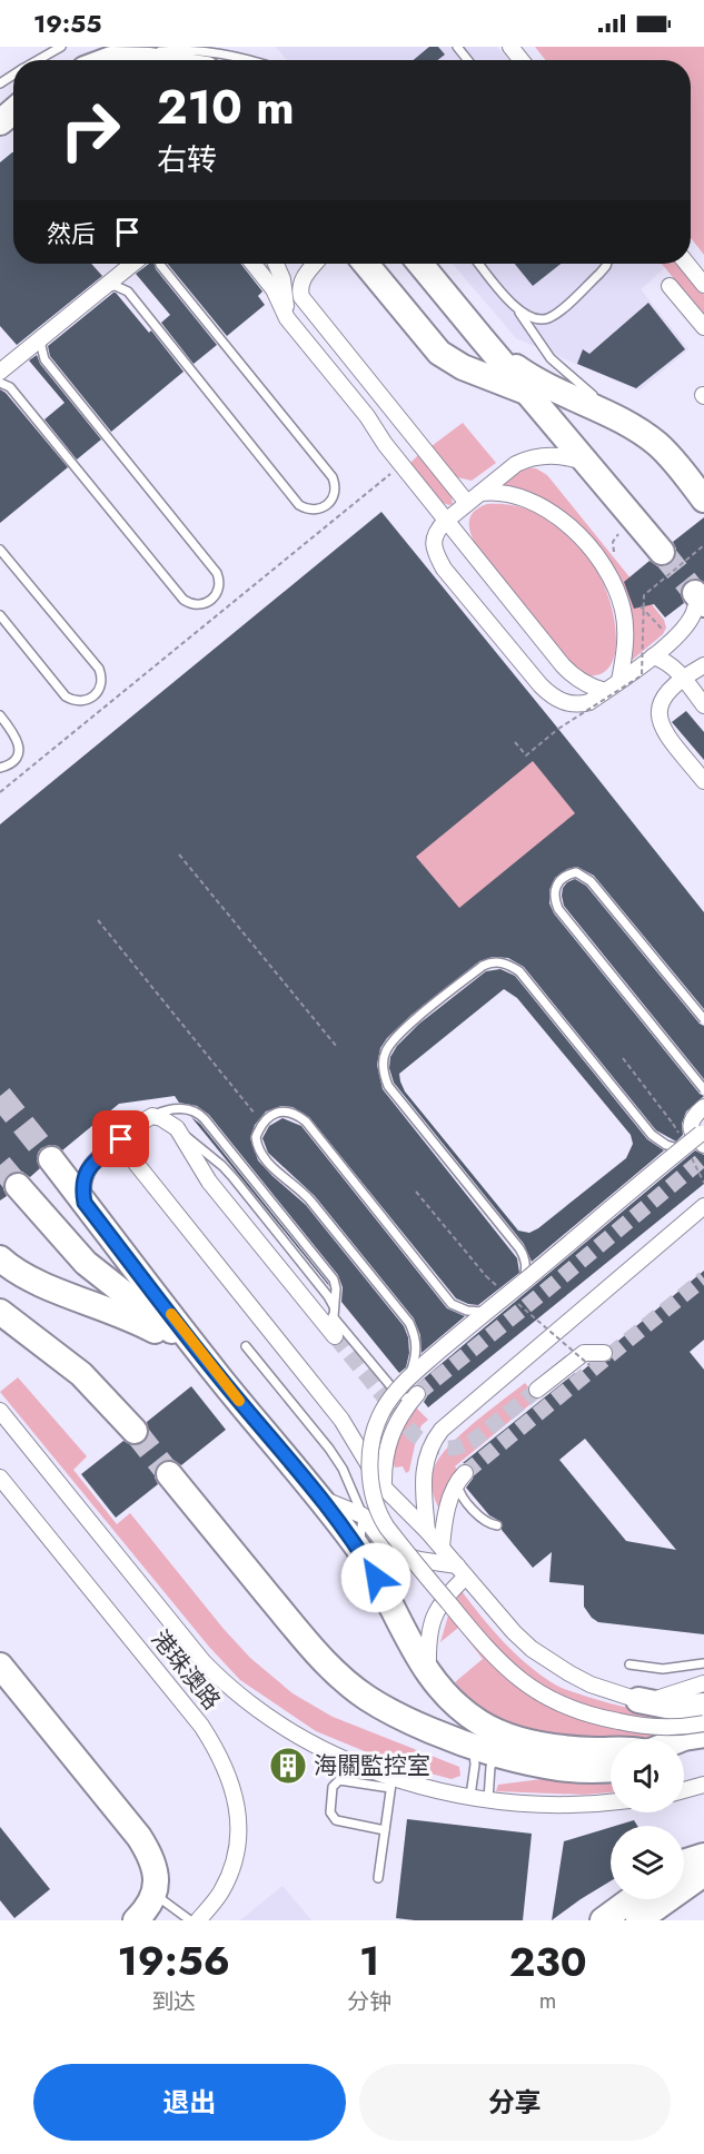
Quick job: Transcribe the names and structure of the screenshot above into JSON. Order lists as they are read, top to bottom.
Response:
{
  "streets": {
    "street": ["港珠澳路"]
  },
  "places": {
    "building": ["海關監控室"]
  },
  "page": {
    "status": "19:55",
    "turn": ["210 m", "右转"],
    "then": "然后",
    "eta": [
      "19:56",
      "到达",
      "1",
      "分钟",
      "230",
      "m"
    ],
    "buttons": ["退出", "分享"]
  }
}
